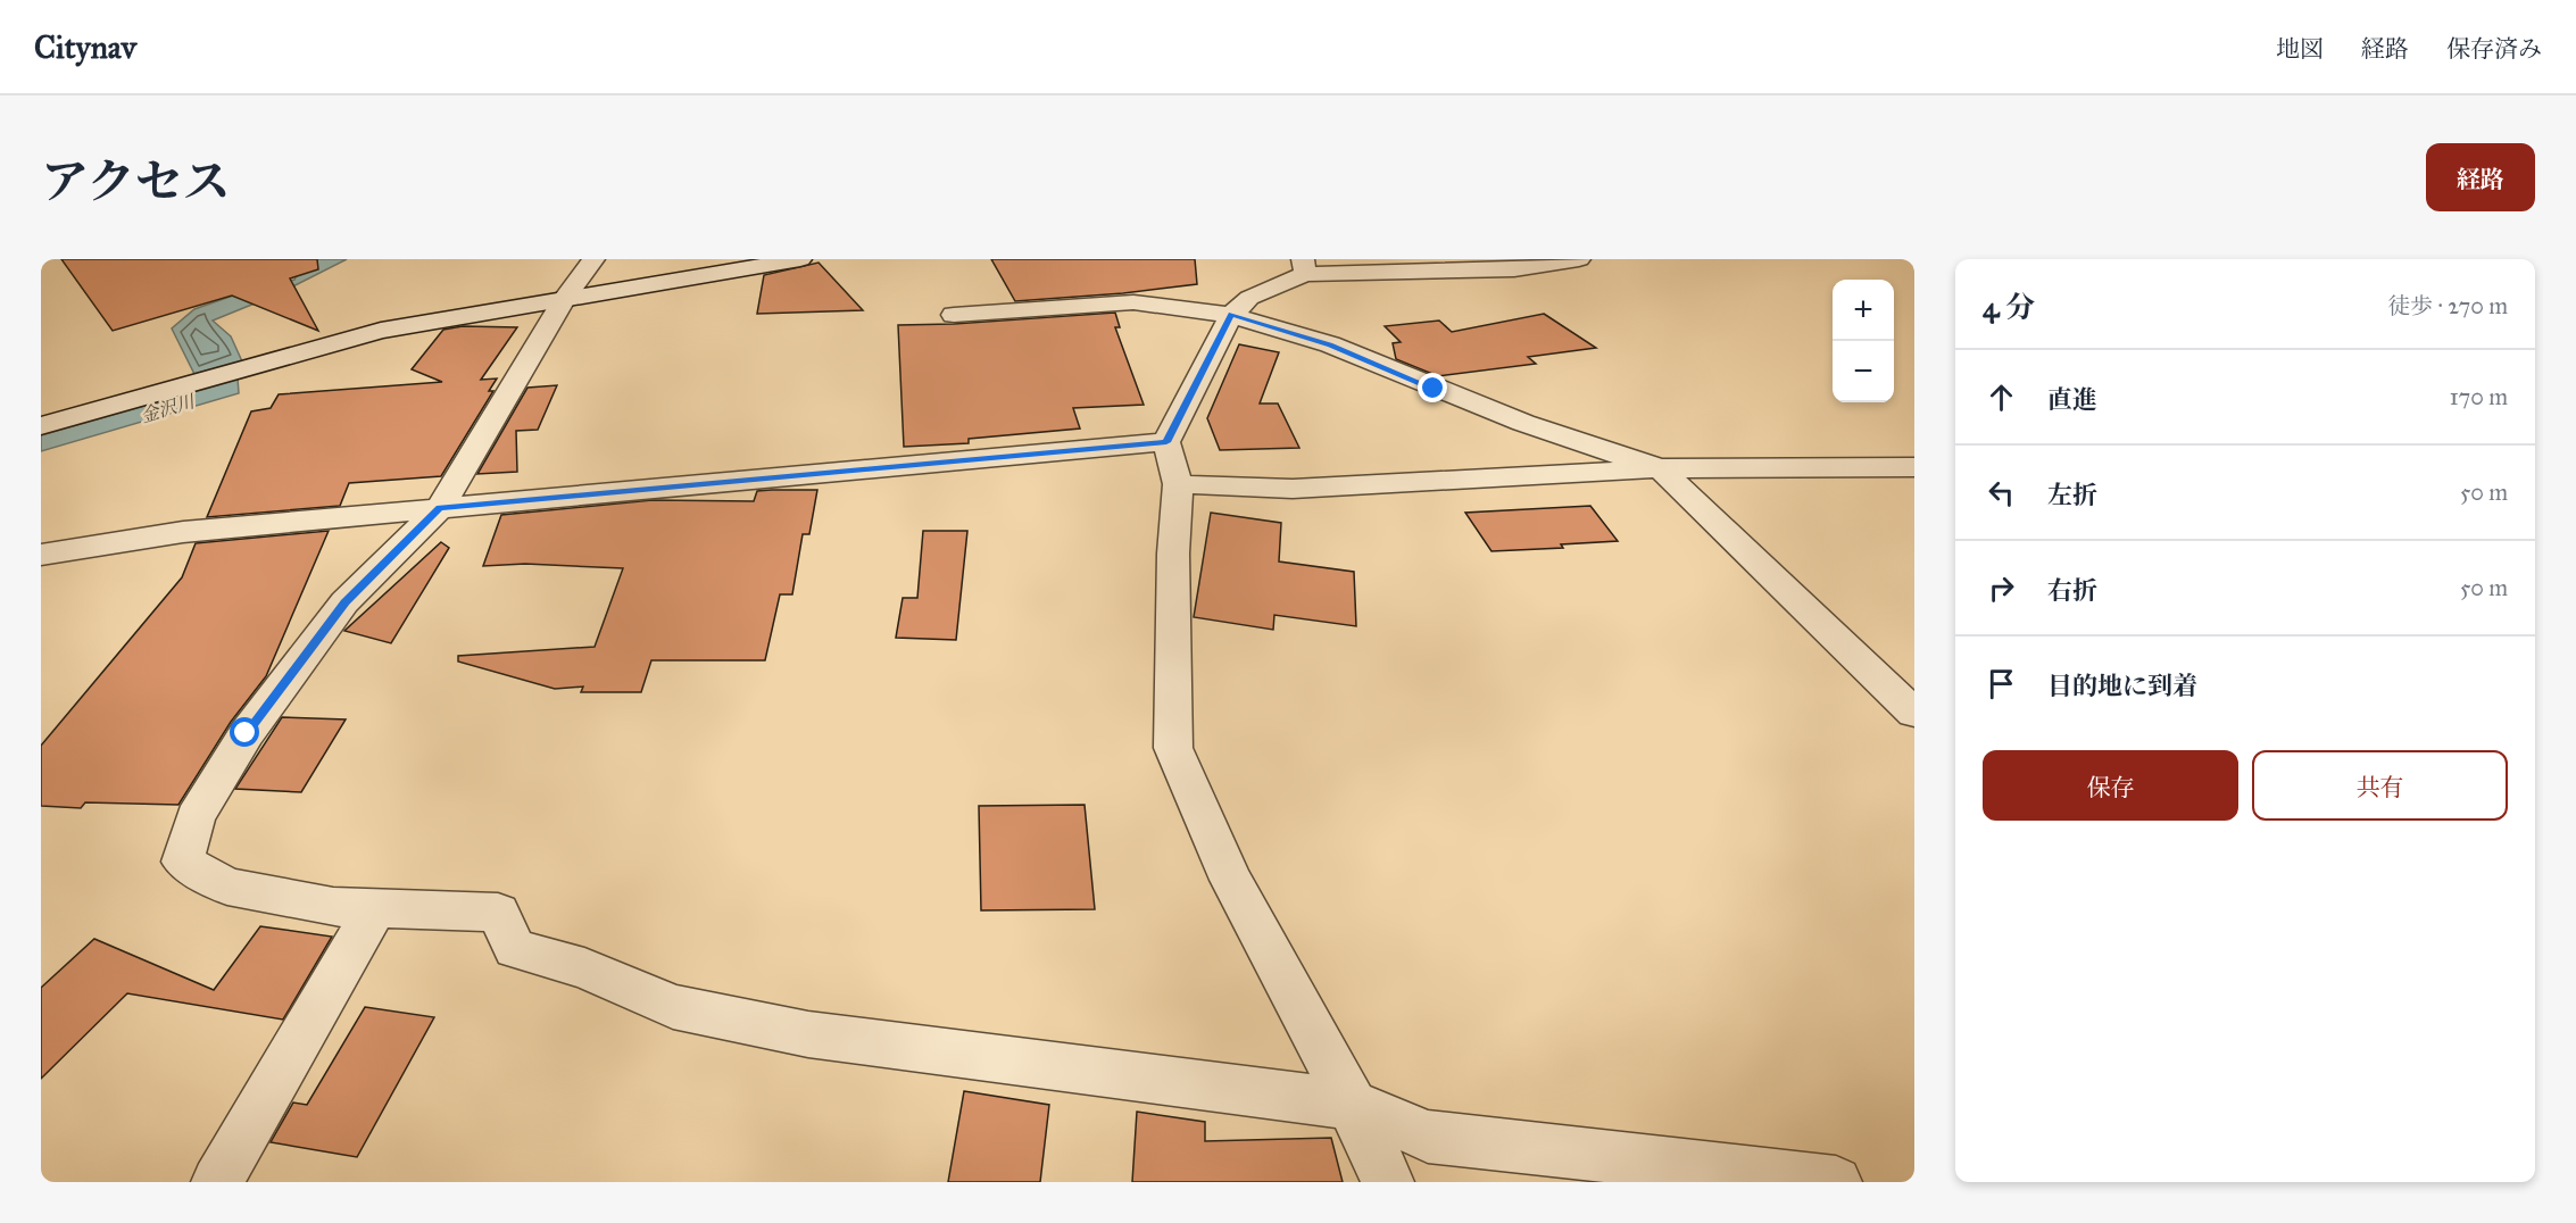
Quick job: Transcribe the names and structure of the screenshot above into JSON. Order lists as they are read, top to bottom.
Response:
{
  "water": ["金沢川"],
  "page": {
    "header": "Citynav",
    "nav": ["地図", "経路", "保存済み"],
    "title": "アクセス",
    "buttons": [
      "経路",
      ["保存", "共有"]
    ],
    "heading": ["4 分", "徒歩 · 270 m"],
    "map_buttons": ["+", "−"],
    "list": [
      ["直進", "170 m"],
      ["左折", "50 m"],
      ["右折", "50 m"],
      "目的地に到着"
    ]
  }
}
